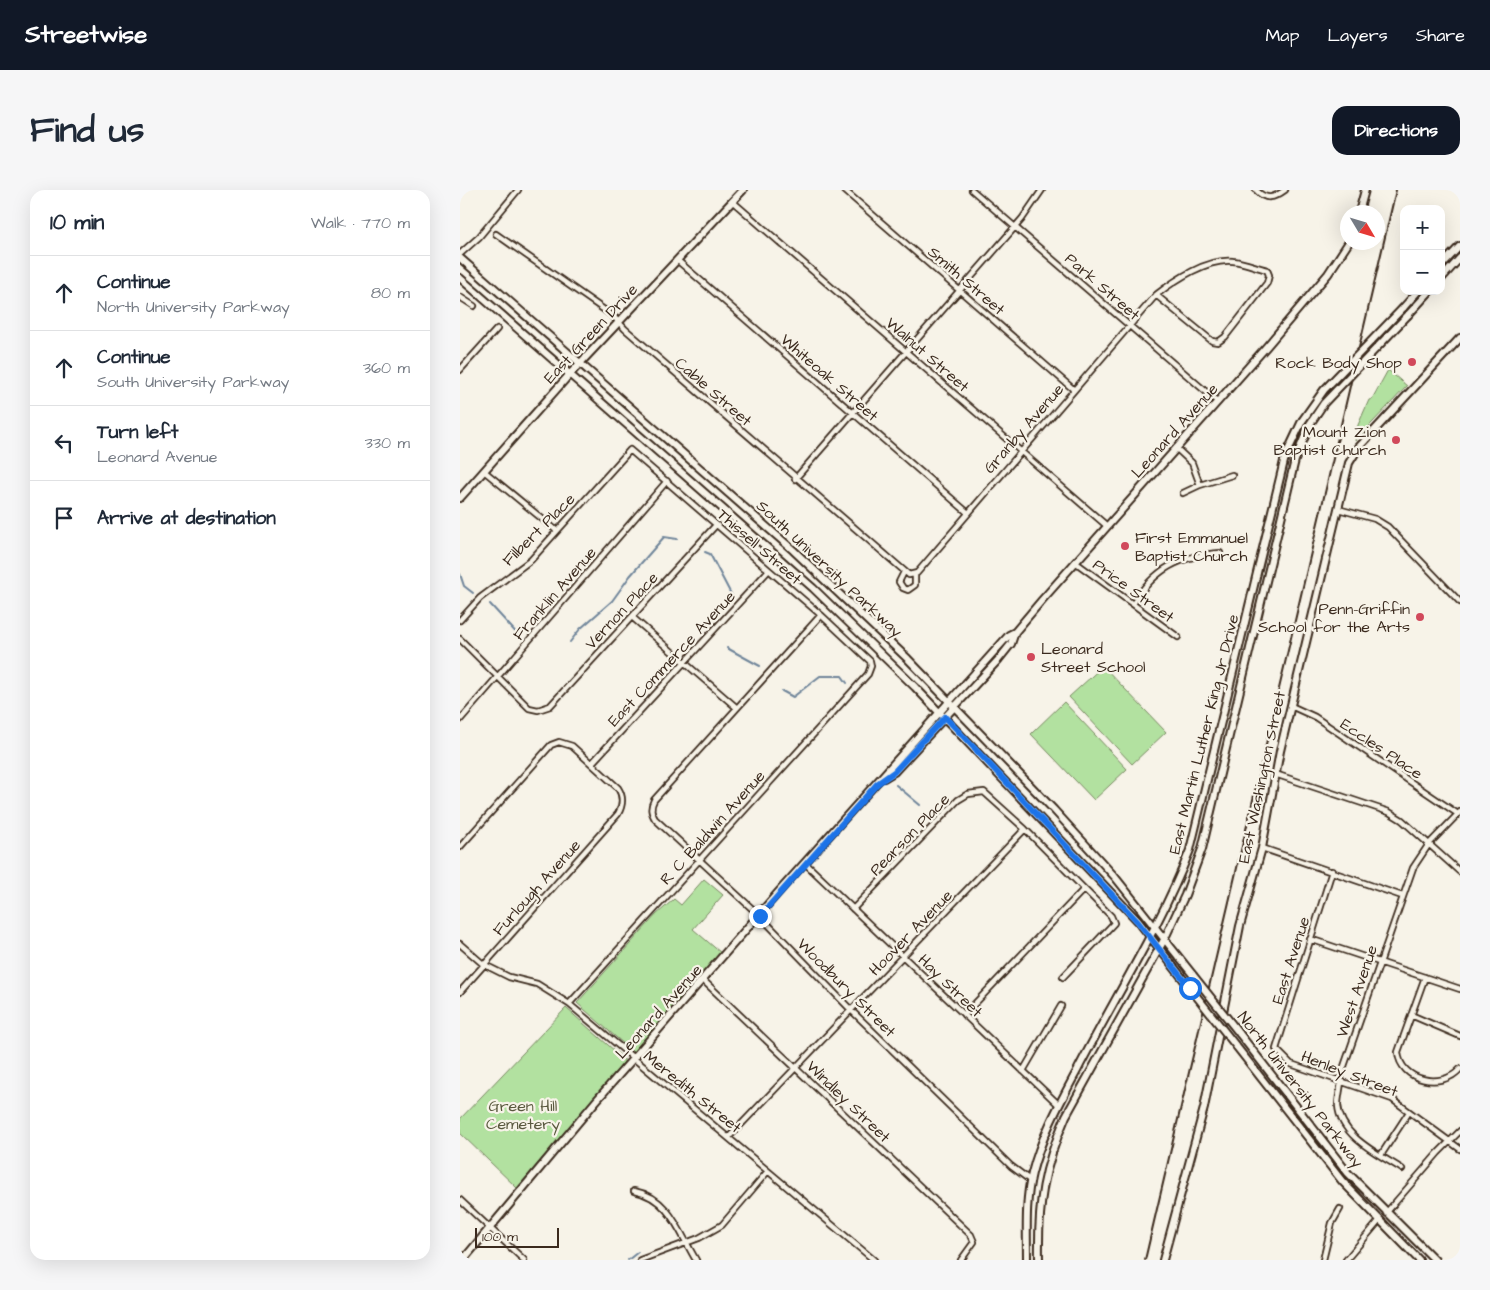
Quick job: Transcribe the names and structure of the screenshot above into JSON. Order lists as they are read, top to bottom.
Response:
{
  "streets": {
    "main road": [
      "East Green Drive",
      "Leonard Avenue",
      "South University Parkway",
      "East Martin Luther King Jr Drive",
      "East Washington Street",
      "North University Parkway"
    ],
    "street": [
      "Smith Street",
      "Park Street",
      "Walnut Street",
      "Whiteoak Street",
      "Cable Street",
      "Granby Avenue",
      "Filbert Place",
      "Thissell Street",
      "Price Street",
      "Franklin Avenue",
      "Vernon Place",
      "East Commerce Avenue",
      "Eccles Place",
      "R C Baldwin Avenue",
      "Pearson Place",
      "Furlough Avenue",
      "Hoover Avenue",
      "East Avenue",
      "Hay Street",
      "Woodbury Street",
      "West Avenue",
      "Henley Street",
      "Meredith Street",
      "Windley Street"
    ]
  },
  "crossings": [
    ["Smith Street", "Granby Avenue"],
    ["Park Street", "Granby Avenue"],
    ["Park Street", "Leonard Avenue"],
    ["East Green Drive", "Walnut Street"],
    ["East Green Drive", "Whiteoak Street"],
    ["East Green Drive", "Cable Street"],
    ["East Green Drive", "South University Parkway"],
    ["Walnut Street", "Granby Avenue"],
    ["Walnut Street", "Leonard Avenue"],
    ["Whiteoak Street", "Granby Avenue"],
    ["Cable Street", "Granby Avenue"],
    ["Leonard Avenue", "South University Parkway"],
    ["Leonard Avenue", "Price Street"],
    ["Leonard Avenue", "Hay Street"],
    ["Leonard Avenue", "Woodbury Street"],
    ["Leonard Avenue", "Meredith Street"],
    ["Leonard Avenue", "Windley Street"],
    ["Filbert Place", "Thissell Street"],
    ["Thissell Street", "Franklin Avenue"],
    ["Thissell Street", "Vernon Place"],
    ["Thissell Street", "East Commerce Avenue"],
    ["Thissell Street", "R C Baldwin Avenue"],
    ["South University Parkway", "East Martin Luther King Jr Drive"],
    ["South University Parkway", "North University Parkway"],
    ["Franklin Avenue", "Vernon Place"],
    ["East Commerce Avenue", "Furlough Avenue"],
    ["East Martin Luther King Jr Drive", "Hay Street"],
    ["East Martin Luther King Jr Drive", "Woodbury Street"],
    ["East Martin Luther King Jr Drive", "North University Parkway"],
    ["Eccles Place", "East Washington Street"],
    ["Eccles Place", "West Avenue"],
    ["R C Baldwin Avenue", "Woodbury Street"],
    ["R C Baldwin Avenue", "Meredith Street"],
    ["Pearson Place", "Hoover Avenue"],
    ["Pearson Place", "Hay Street"],
    ["Furlough Avenue", "Meredith Street"],
    ["Hoover Avenue", "Hay Street"],
    ["Hoover Avenue", "Woodbury Street"],
    ["Hoover Avenue", "Meredith Street"],
    ["Hoover Avenue", "Windley Street"],
    ["East Avenue", "Henley Street"],
    ["West Avenue", "Henley Street"]
  ],
  "parks": ["Green Hill Cemetery"],
  "places": [
    "Rock Body Shop",
    "Mount Zion Baptist Church",
    "First Emmanuel Baptist Church",
    "Penn-Griffin School for the Arts",
    "Leonard Street School"
  ],
  "scale_bar": "100 m",
  "north": "bottom right",
  "page": {
    "header": "Streetwise",
    "nav": ["Map", "Layers", "Share"],
    "title": "Find us",
    "buttons": "Directions",
    "heading": ["10 min", "Walk · 770 m"],
    "map_buttons": ["+", "−"],
    "list": [
      ["Continue", "North University Parkway", "80 m"],
      ["Continue", "South University Parkway", "360 m"],
      ["Turn left", "Leonard Avenue", "330 m"],
      "Arrive at destination"
    ],
    "scale": "100 m"
  }
}
